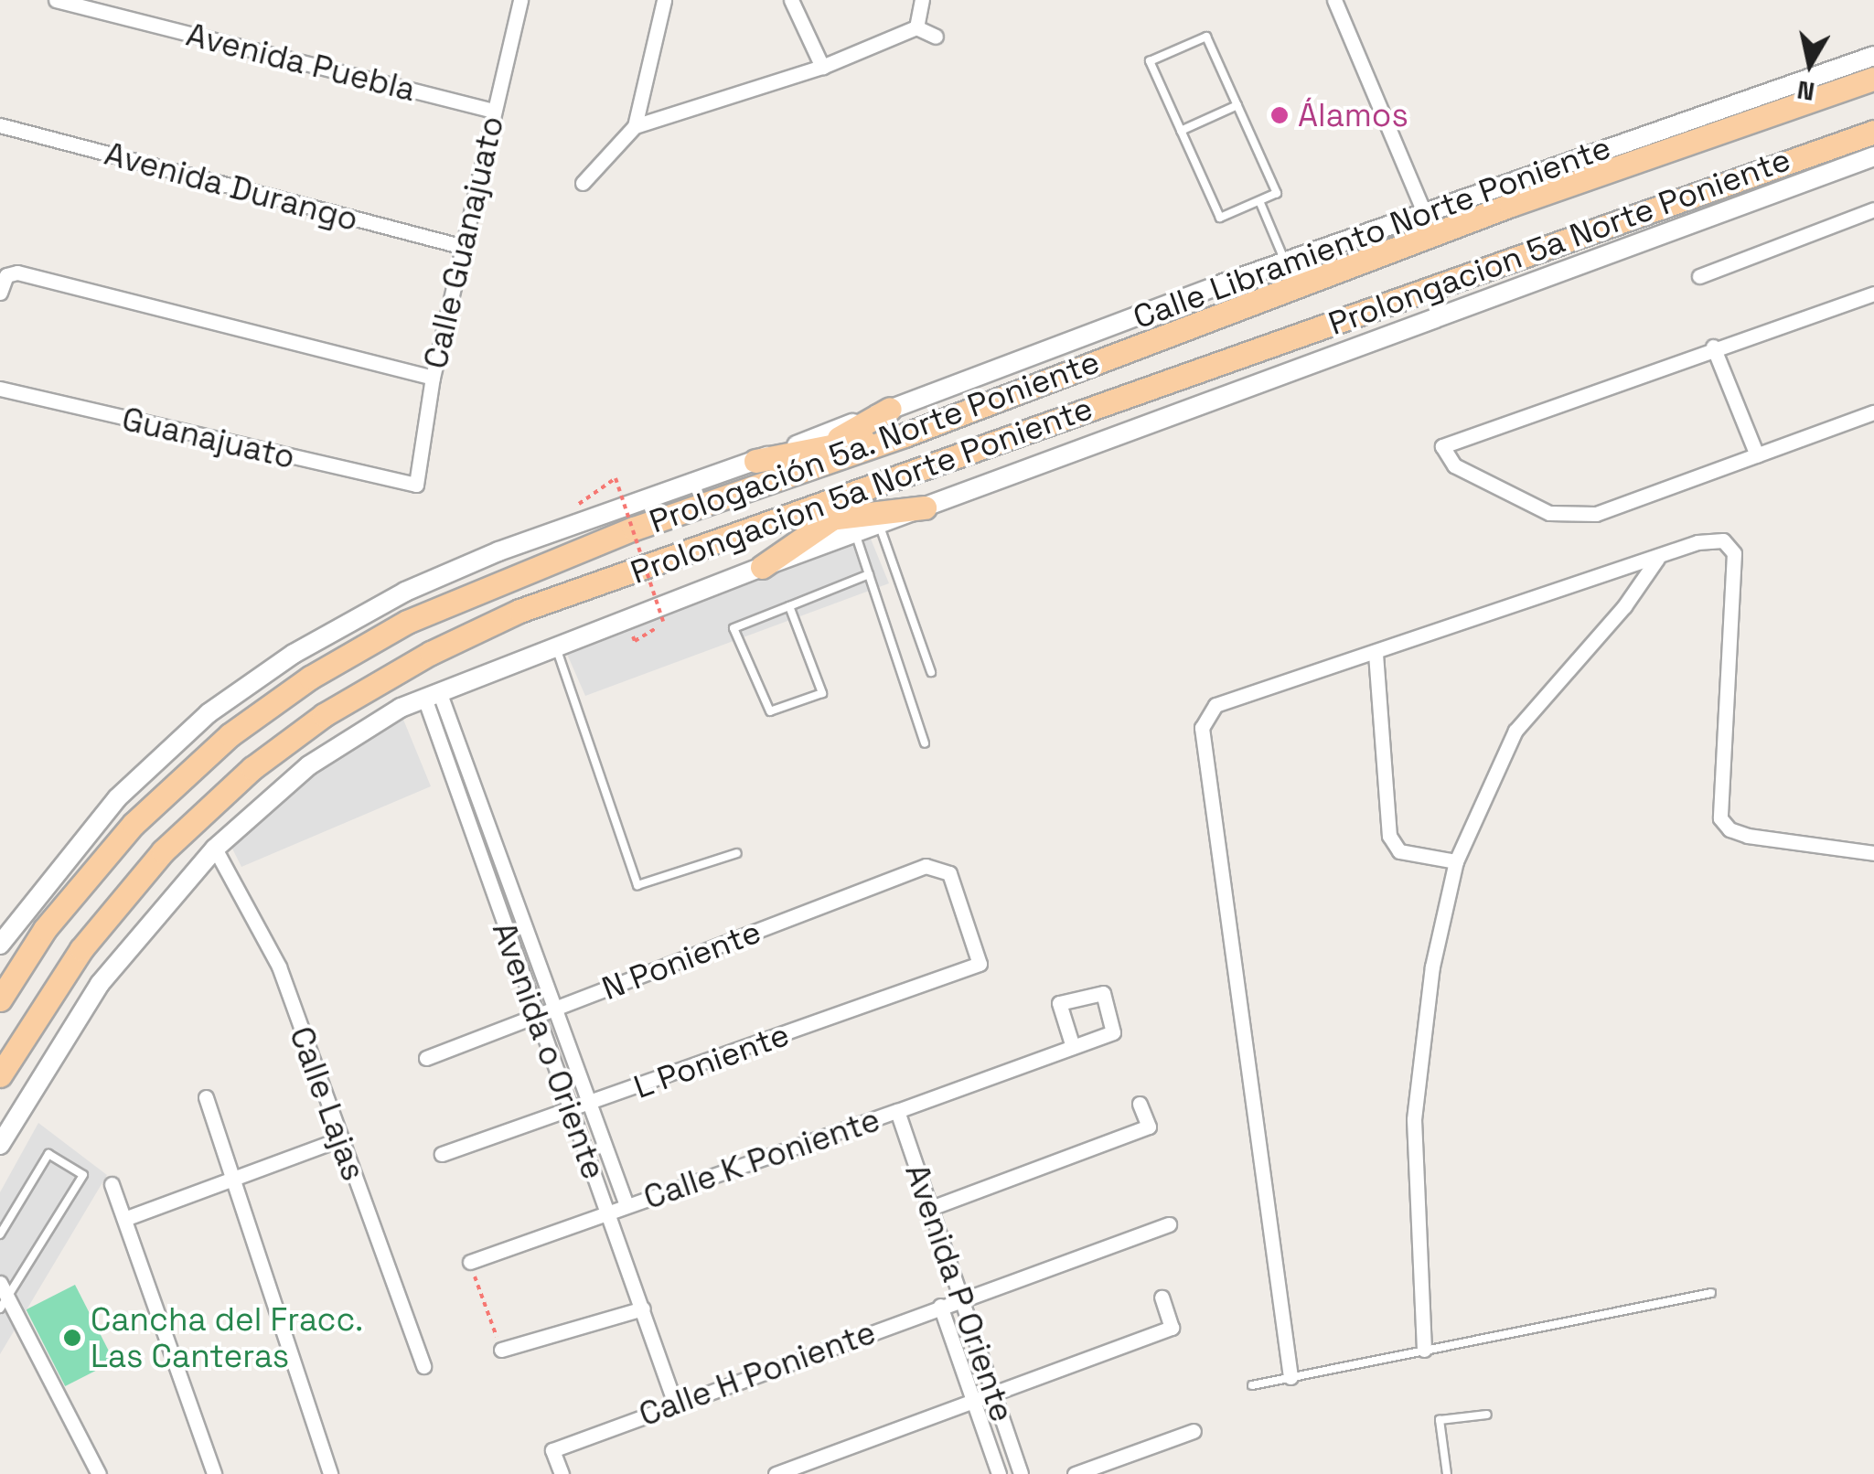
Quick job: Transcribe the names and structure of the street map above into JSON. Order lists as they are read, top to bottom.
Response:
{
  "streets": {
    "main road": ["Prolongacion 5a Norte Poniente", "Prologación 5a. Norte Poniente"],
    "street": [
      "Avenida Puebla",
      "Avenida Durango",
      "Calle Libramiento Norte Poniente",
      "Calle Guanajuato",
      "Guanajuato",
      "N Poniente",
      "Avenida o Oriente",
      "L Poniente",
      "Calle Lajas",
      "Calle K Poniente",
      "Avenida P Oriente",
      "Calle H Poniente"
    ]
  },
  "crossings": [
    ["Avenida Puebla", "Calle Guanajuato"],
    ["Avenida Durango", "Calle Guanajuato"],
    ["Calle Guanajuato", "Guanajuato"],
    ["N Poniente", "Avenida o Oriente"],
    ["N Poniente", "L Poniente"],
    ["Avenida o Oriente", "L Poniente"],
    ["Avenida o Oriente", "Calle K Poniente"],
    ["Avenida o Oriente", "Calle H Poniente"],
    ["Calle K Poniente", "Avenida P Oriente"],
    ["Avenida P Oriente", "Calle H Poniente"]
  ],
  "places": ["Álamos", "Cancha del Fracc. Las Canteras"],
  "north": "bottom"
}
